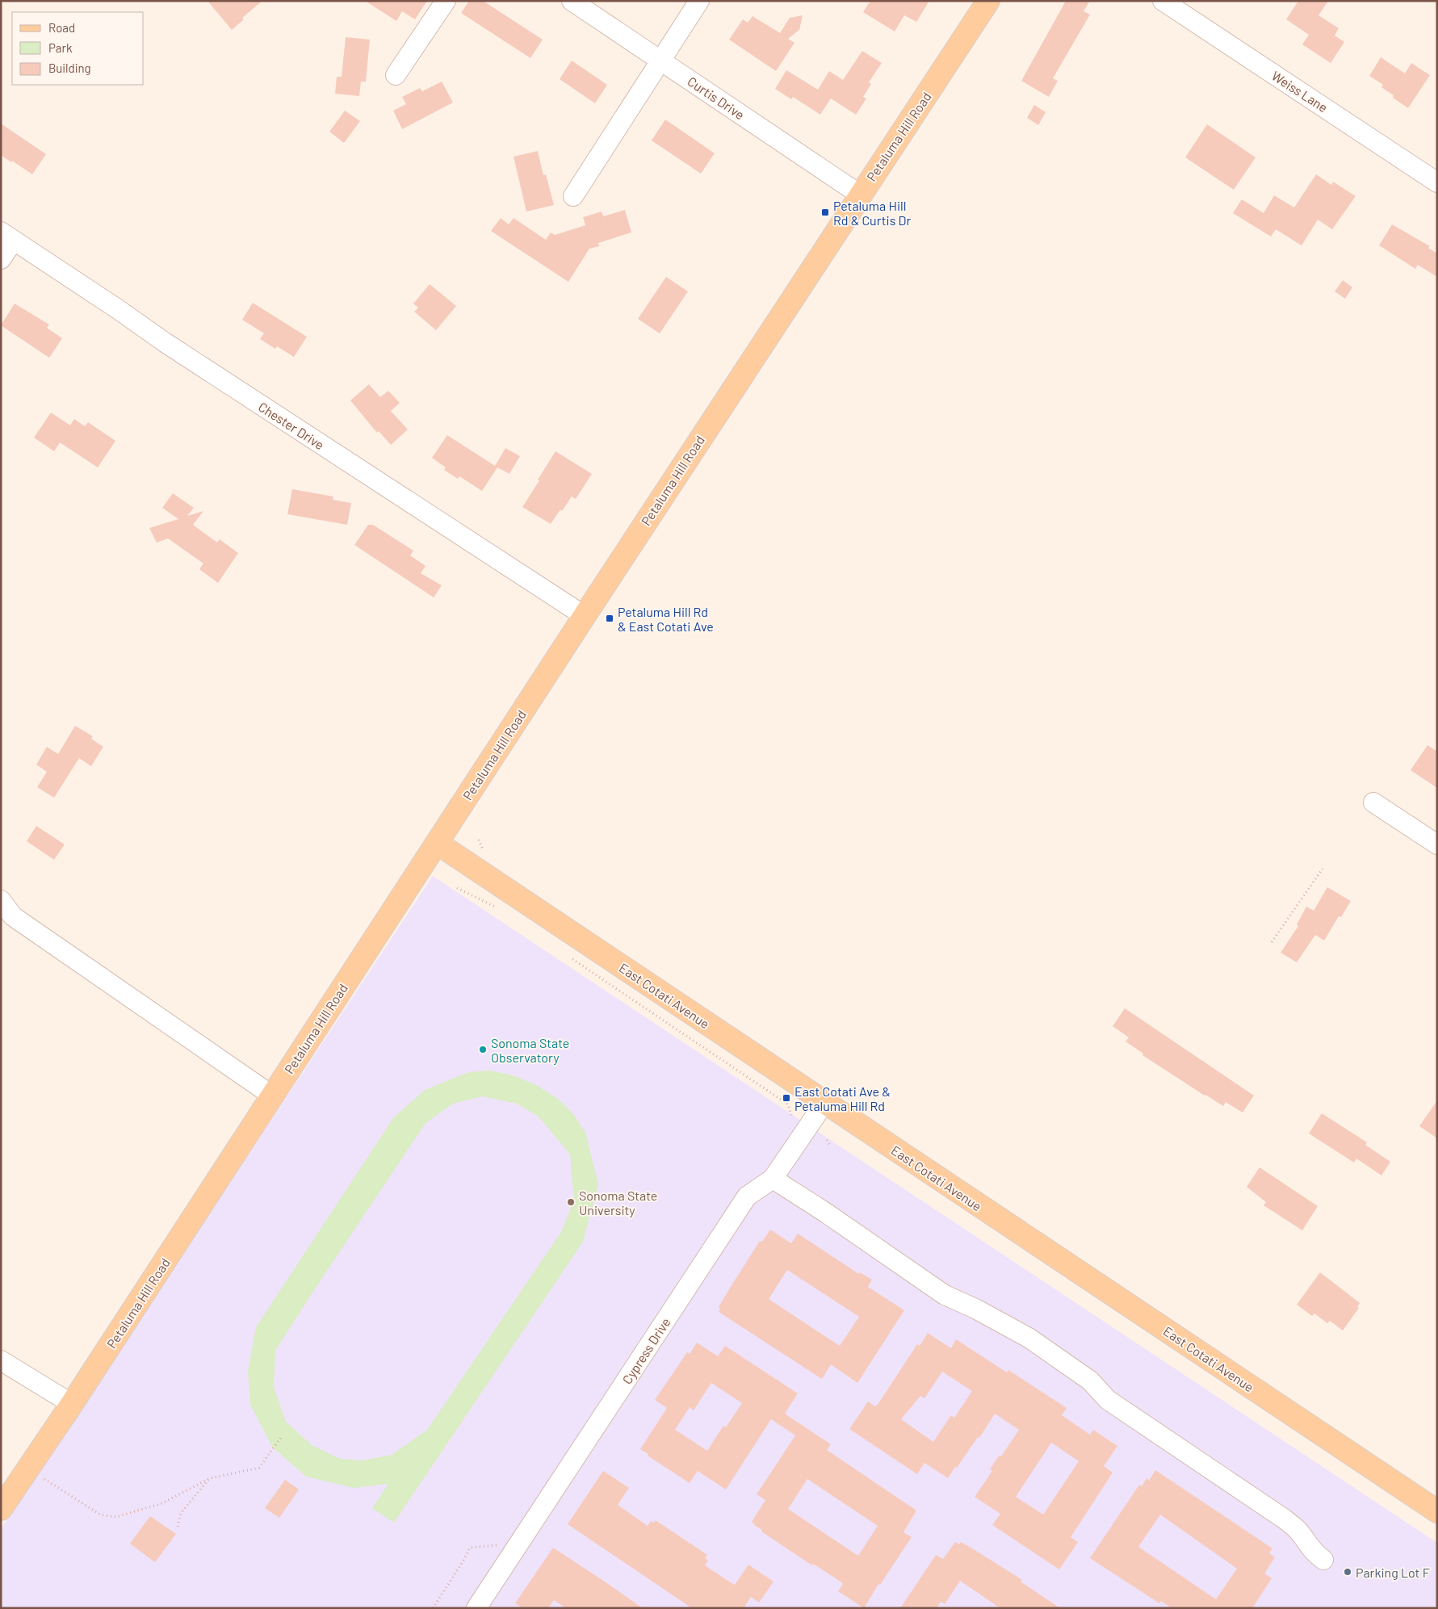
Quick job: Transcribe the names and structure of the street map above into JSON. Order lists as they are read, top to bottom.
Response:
{
  "streets": {
    "main road": ["Petaluma Hill Road", "East Cotati Avenue"],
    "street": [
      "Weiss Lane",
      "Curtis Drive",
      "Chester Drive",
      "Cypress Drive"
    ]
  },
  "crossings": [
    ["Curtis Drive", "Petaluma Hill Road"],
    ["Petaluma Hill Road", "Chester Drive"],
    ["Petaluma Hill Road", "East Cotati Avenue"],
    ["East Cotati Avenue", "Cypress Drive"]
  ],
  "places": {
    "transit": ["Petaluma Hill Rd & Curtis Dr", "Petaluma Hill Rd & East Cotati Ave", "East Cotati Ave & Petaluma Hill Rd"],
    "other": ["Sonoma State Observatory", "Sonoma State University", "Parking Lot F"]
  },
  "legend": ["Road", "Park", "Building"]
}
